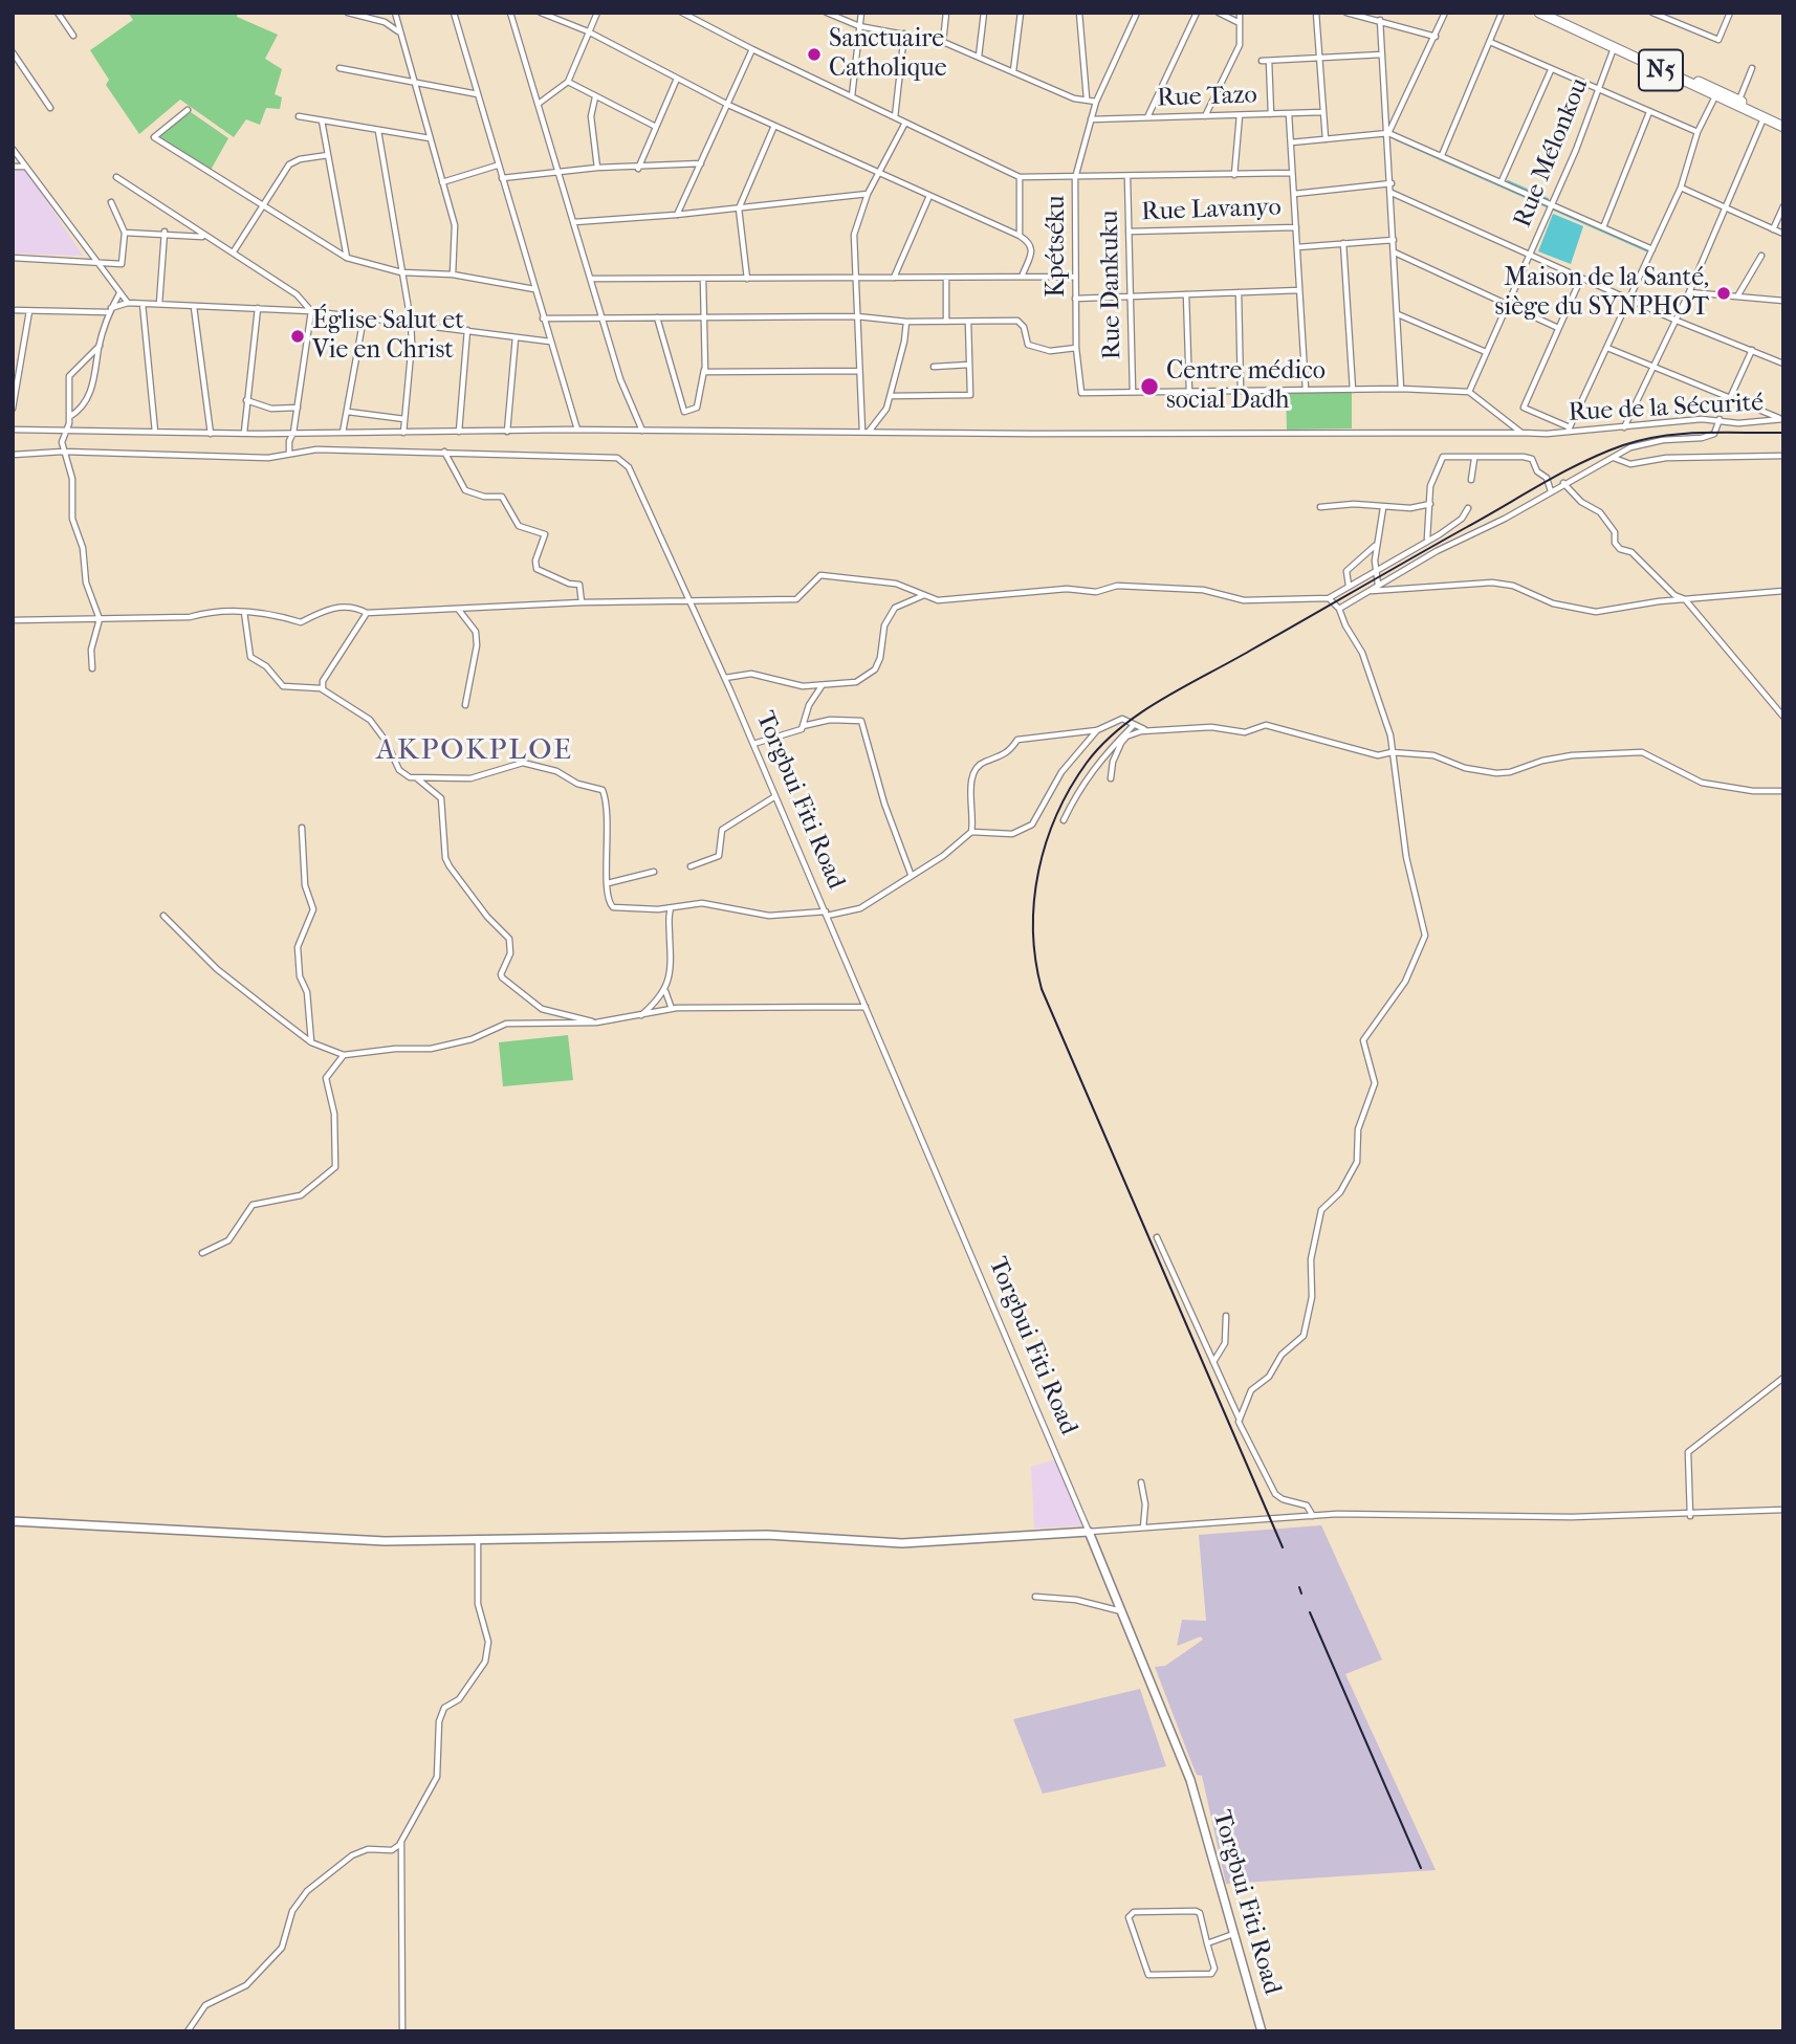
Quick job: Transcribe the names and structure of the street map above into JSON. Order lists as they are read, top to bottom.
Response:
{
  "streets": {
    "highway": ["N5"],
    "street": [
      "Rue Tazo",
      "Rue Mélonkou",
      "Rue Lavanyo",
      "Kpétséku",
      "Rue Dankuku",
      "Rue de la Sécurité",
      "Torgbui Fiti Road"
    ]
  },
  "crossings": [
    ["N5", "Rue Mélonkou"],
    ["Rue Tazo", "Kpétséku"],
    ["Rue Lavanyo", "Rue Dankuku"],
    ["Kpétséku", "Rue Dankuku"]
  ],
  "districts": ["AKPOKPLOE"],
  "places": [
    "Sanctuaire Catholique",
    "Maison de la Santé, siège du SYNPHOT",
    "Église Salut et Vie en Christ",
    "Centre médico social Dadh"
  ]
}
